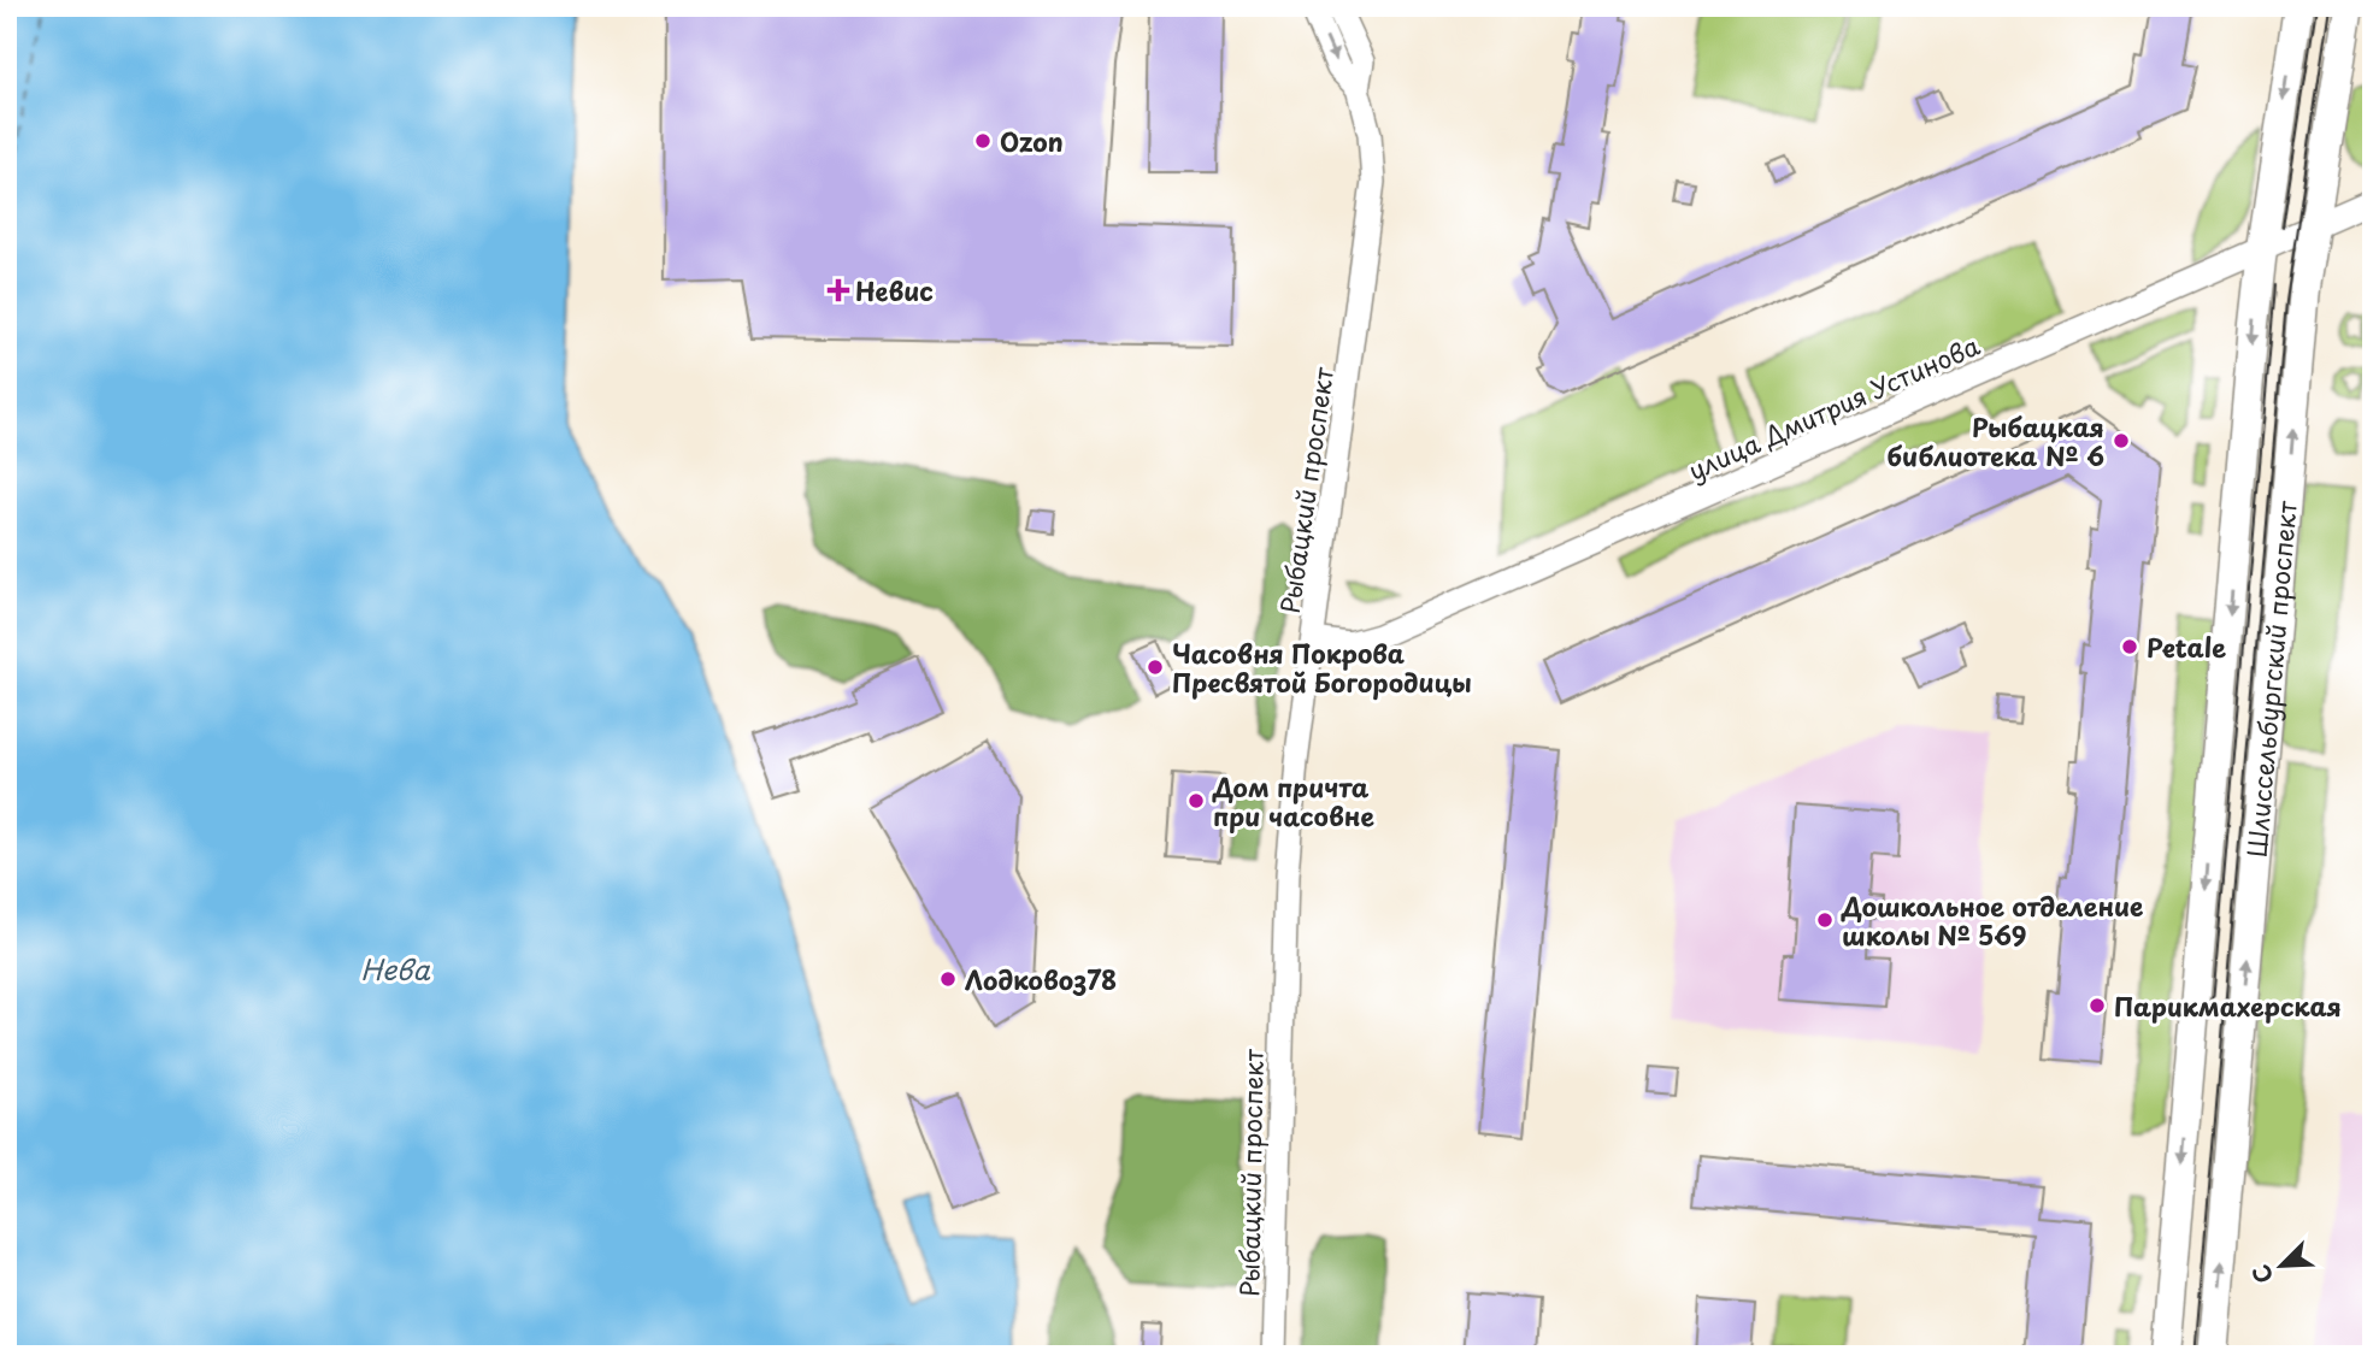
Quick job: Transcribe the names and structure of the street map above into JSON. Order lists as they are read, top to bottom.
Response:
{
  "streets": {
    "main road": ["Шлиссельбургский проспект"],
    "street": ["улица Дмитрия Устинова", "Рыбацкий проспект"]
  },
  "crossings": [
    ["улица Дмитрия Устинова", "Рыбацкий проспект"],
    ["улица Дмитрия Устинова", "Шлиссельбургский проспект"]
  ],
  "water": ["Нева"],
  "places": {
    "other": [
      "Ozon",
      "Рыбацкая библиотека № 6",
      "Petale",
      "Часовня Покрова Пресвятой Богородицы",
      "Дом причта при часовне",
      "Дошкольное отделение школы № 569",
      "Лодковоз78",
      "Парикмахерская"
    ],
    "health": ["Невис"]
  },
  "north": "bottom left"
}
